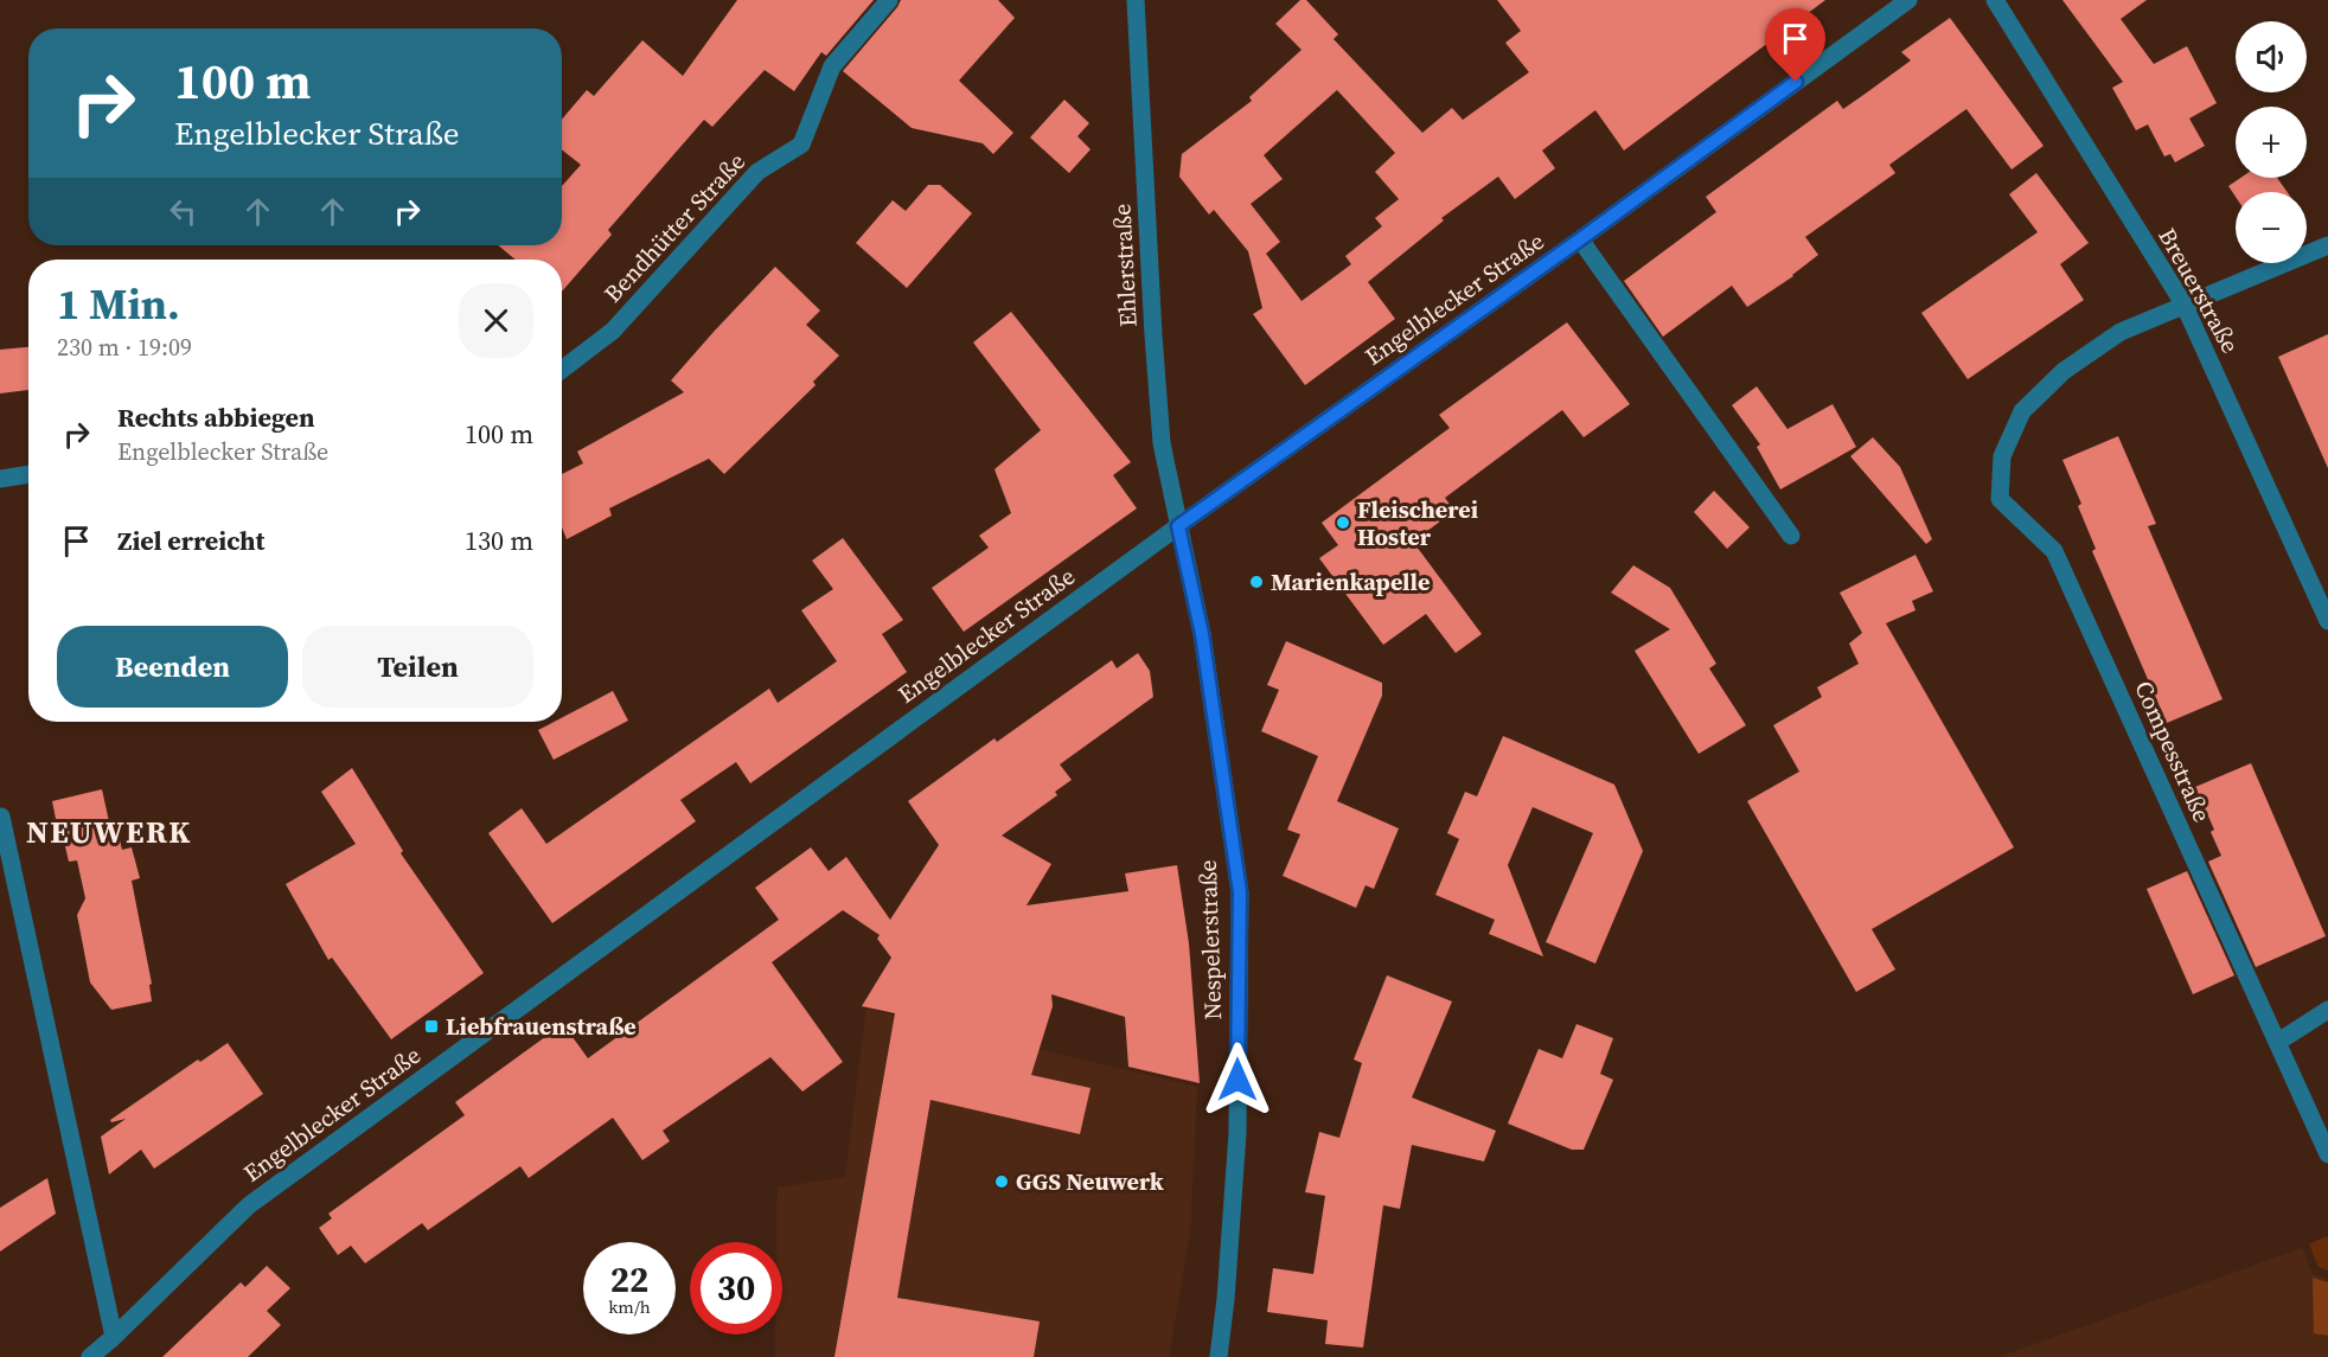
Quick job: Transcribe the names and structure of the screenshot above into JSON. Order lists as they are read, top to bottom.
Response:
{
  "streets": {
    "street": [
      "Bendhütter Straße",
      "Ehlerstraße",
      "Breuerstraße",
      "Engelblecker Straße",
      "Compesstraße",
      "Nespelerstraße"
    ]
  },
  "crossings": [
    ["Ehlerstraße", "Engelblecker Straße"],
    ["Ehlerstraße", "Nespelerstraße"],
    ["Breuerstraße", "Compesstraße"],
    ["Engelblecker Straße", "Nespelerstraße"]
  ],
  "districts": ["NEUWERK"],
  "places": {
    "other": ["Fleischerei Hoster", "Marienkapelle", "GGS Neuwerk"],
    "transit": ["Liebfrauenstraße"]
  },
  "page": {
    "map_buttons": ["+", "−"],
    "turn": ["100 m", "Engelblecker Straße"],
    "heading": ["1 Min.", "230 m · 19:09"],
    "list": [
      {
        "name": "Rechts abbiegen",
        "note": "Engelblecker Straße",
        "value": "100 m"
      },
      {
        "name": "Ziel erreicht",
        "value": "130 m"
      }
    ],
    "buttons": ["Beenden", "Teilen"],
    "speed": "22 km/h",
    "limit": "30"
  }
}
